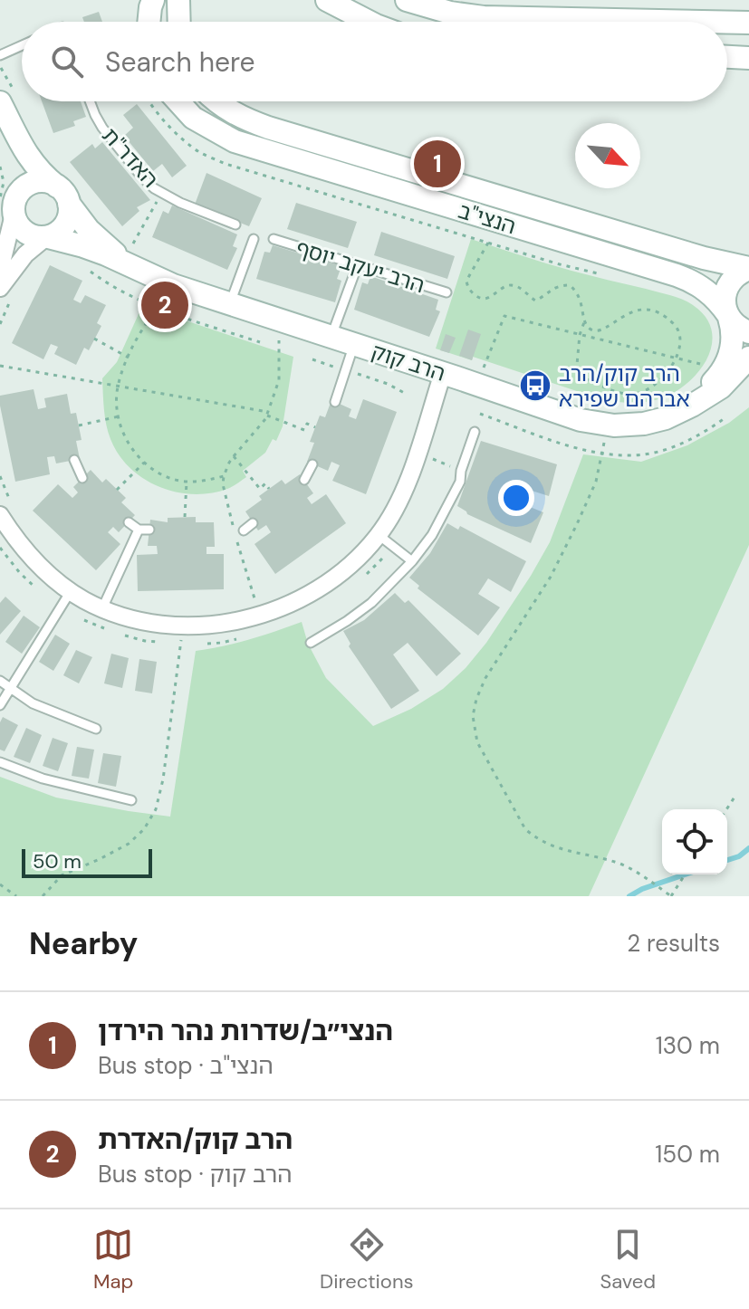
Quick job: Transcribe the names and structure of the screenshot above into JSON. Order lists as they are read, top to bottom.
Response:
{
  "streets": {
    "street": ["הנצי\"ב", "הרב קוק"],
    "lane": ["האדר\"ת", "הרב יעקב יוסף"]
  },
  "crossings": [
    ["הנצי\"ב", "הרב קוק"]
  ],
  "places": {
    "bus stop": ["הרב קוק/הרב אברהם שפירא"]
  },
  "scale_bar": "50 m",
  "north": "bottom right",
  "page": {
    "search": "Search here",
    "pins": ["1", "2"],
    "scale": "50 m",
    "heading": ["Nearby", "2 results"],
    "list": [
      {
        "mark": "1",
        "name": "הנצי״ב/שדרות נהר הירדן",
        "note": "Bus stop · הנצי\"ב",
        "value": "130 m"
      },
      {
        "mark": "2",
        "name": "הרב קוק/האדרת",
        "note": "Bus stop · הרב קוק",
        "value": "150 m"
      }
    ],
    "nav": ["Map", "Directions", "Saved"]
  }
}
